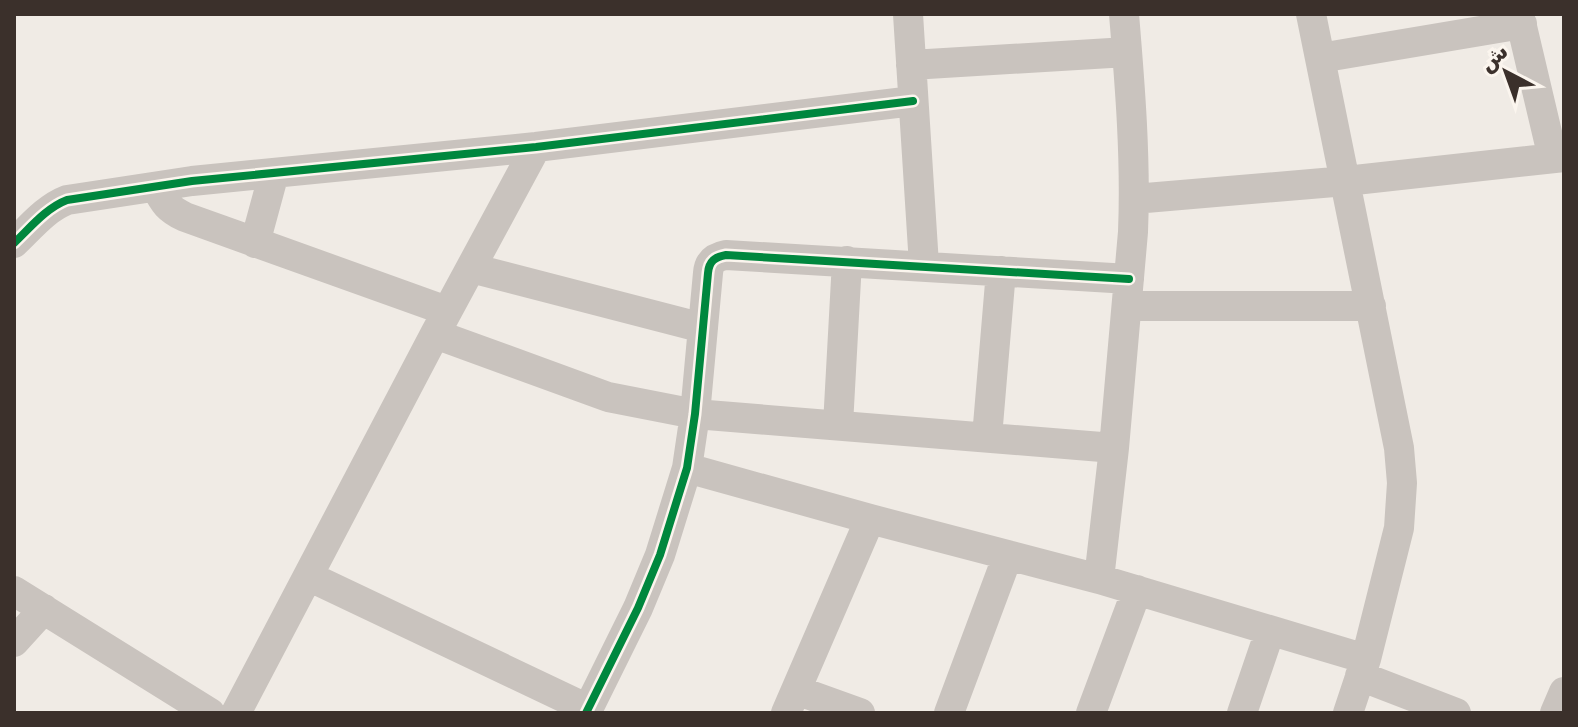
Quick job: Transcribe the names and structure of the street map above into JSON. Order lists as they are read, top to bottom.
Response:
{
  "north": "top left"
}
